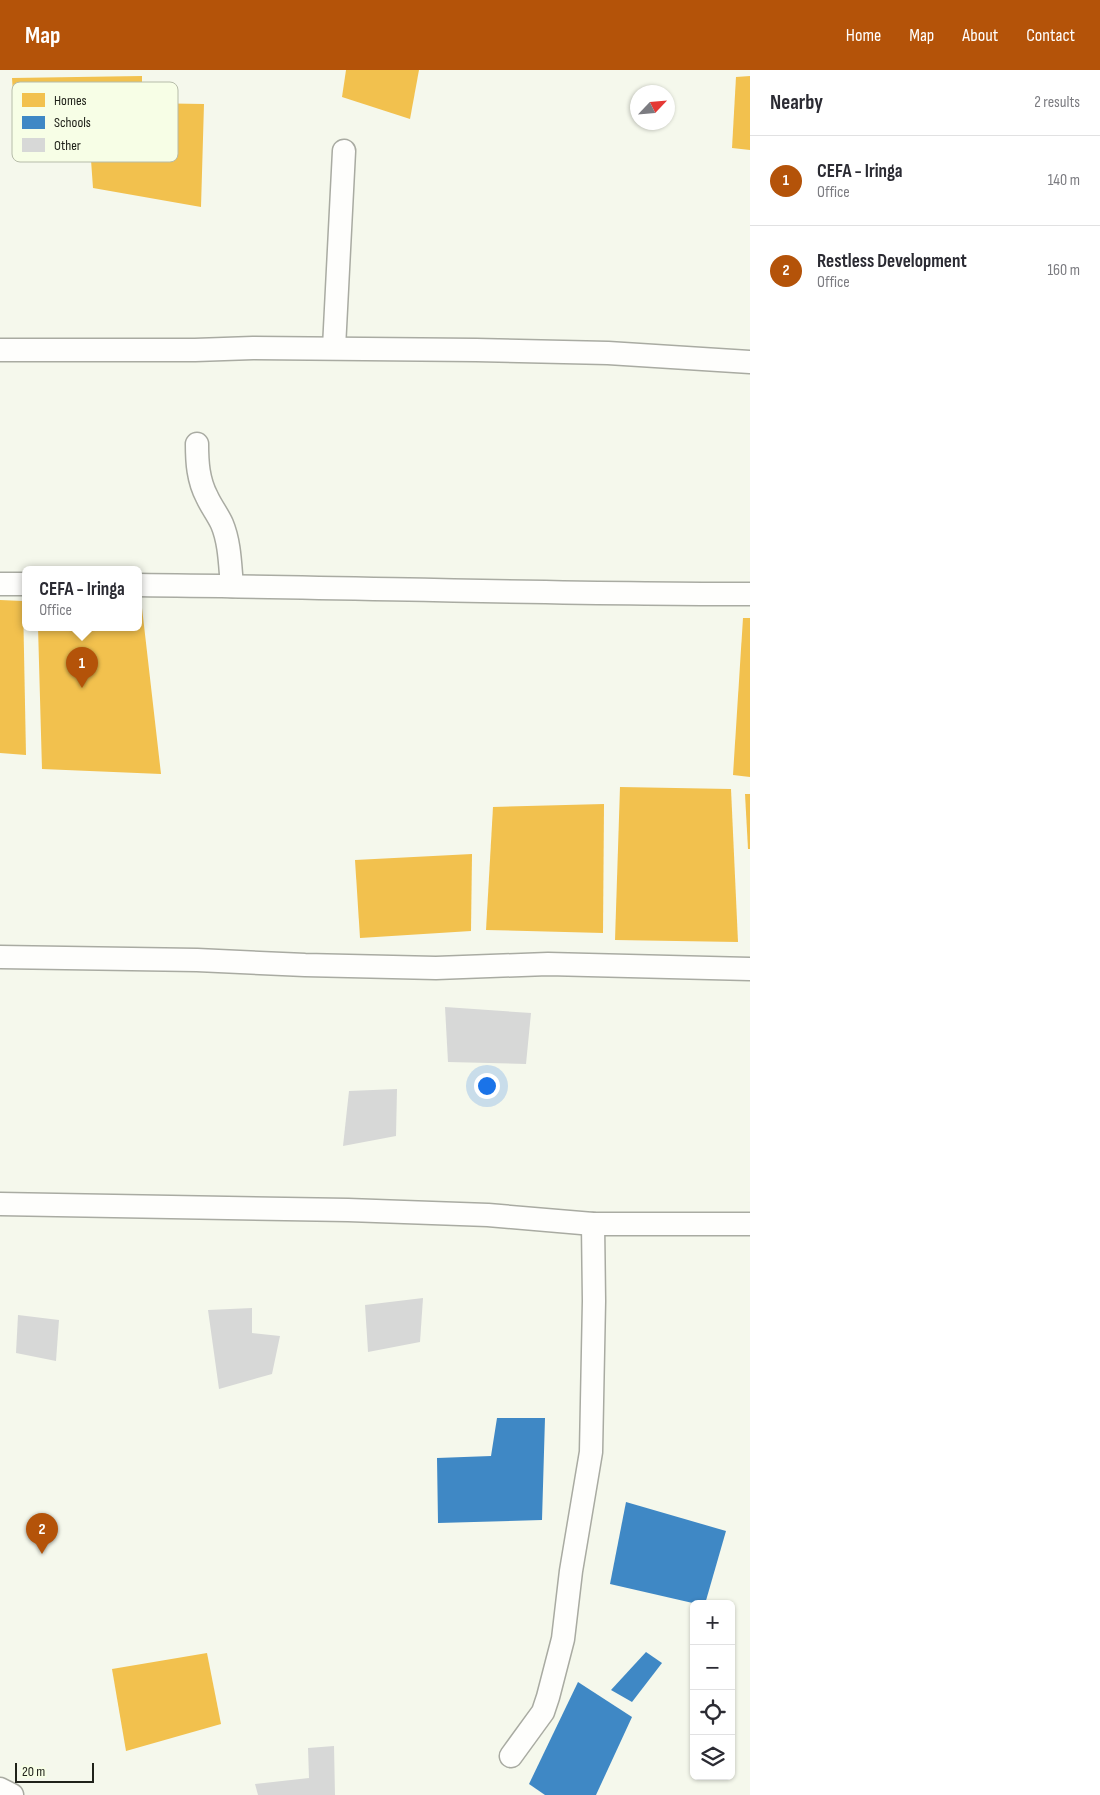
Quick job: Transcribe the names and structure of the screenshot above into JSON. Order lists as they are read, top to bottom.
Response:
{
  "legend": ["Homes", "Schools", "Other"],
  "scale_bar": "20 m",
  "north": "top right",
  "page": {
    "header": "Map",
    "nav": [
      "Home",
      "Map",
      "About",
      "Contact"
    ],
    "heading": ["Nearby", "2 results"],
    "list": [
      {
        "mark": "1",
        "name": "CEFA - Iringa",
        "note": "Office",
        "value": "140 m"
      },
      {
        "mark": "2",
        "name": "Restless Development",
        "note": "Office",
        "value": "160 m"
      }
    ],
    "popup": ["CEFA - Iringa", "Office"],
    "pins": ["1", "2"],
    "map_buttons": ["+", "−"],
    "scale": "20 m"
  }
}
